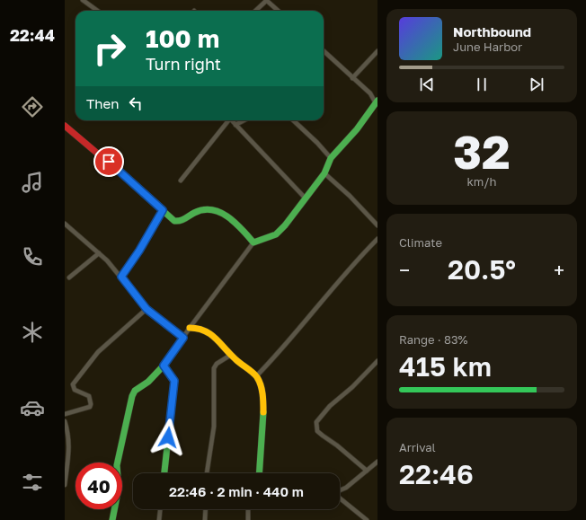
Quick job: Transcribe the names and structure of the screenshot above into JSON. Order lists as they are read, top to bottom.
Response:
{
  "page": {
    "tabs": "22:44",
    "turn": ["100 m", "Turn right"],
    "song": ["Northbound", "June Harbor"],
    "then": "Then",
    "tile": [
      ["32", "km/h"],
      "Climate",
      ["Range · 83%", "415 km"],
      ["Arrival", "22:46"]
    ],
    "heat": ["−", "20.5°", "+"],
    "limit": "40",
    "trip": "22:46 · 2 min · 440 m"
  }
}
